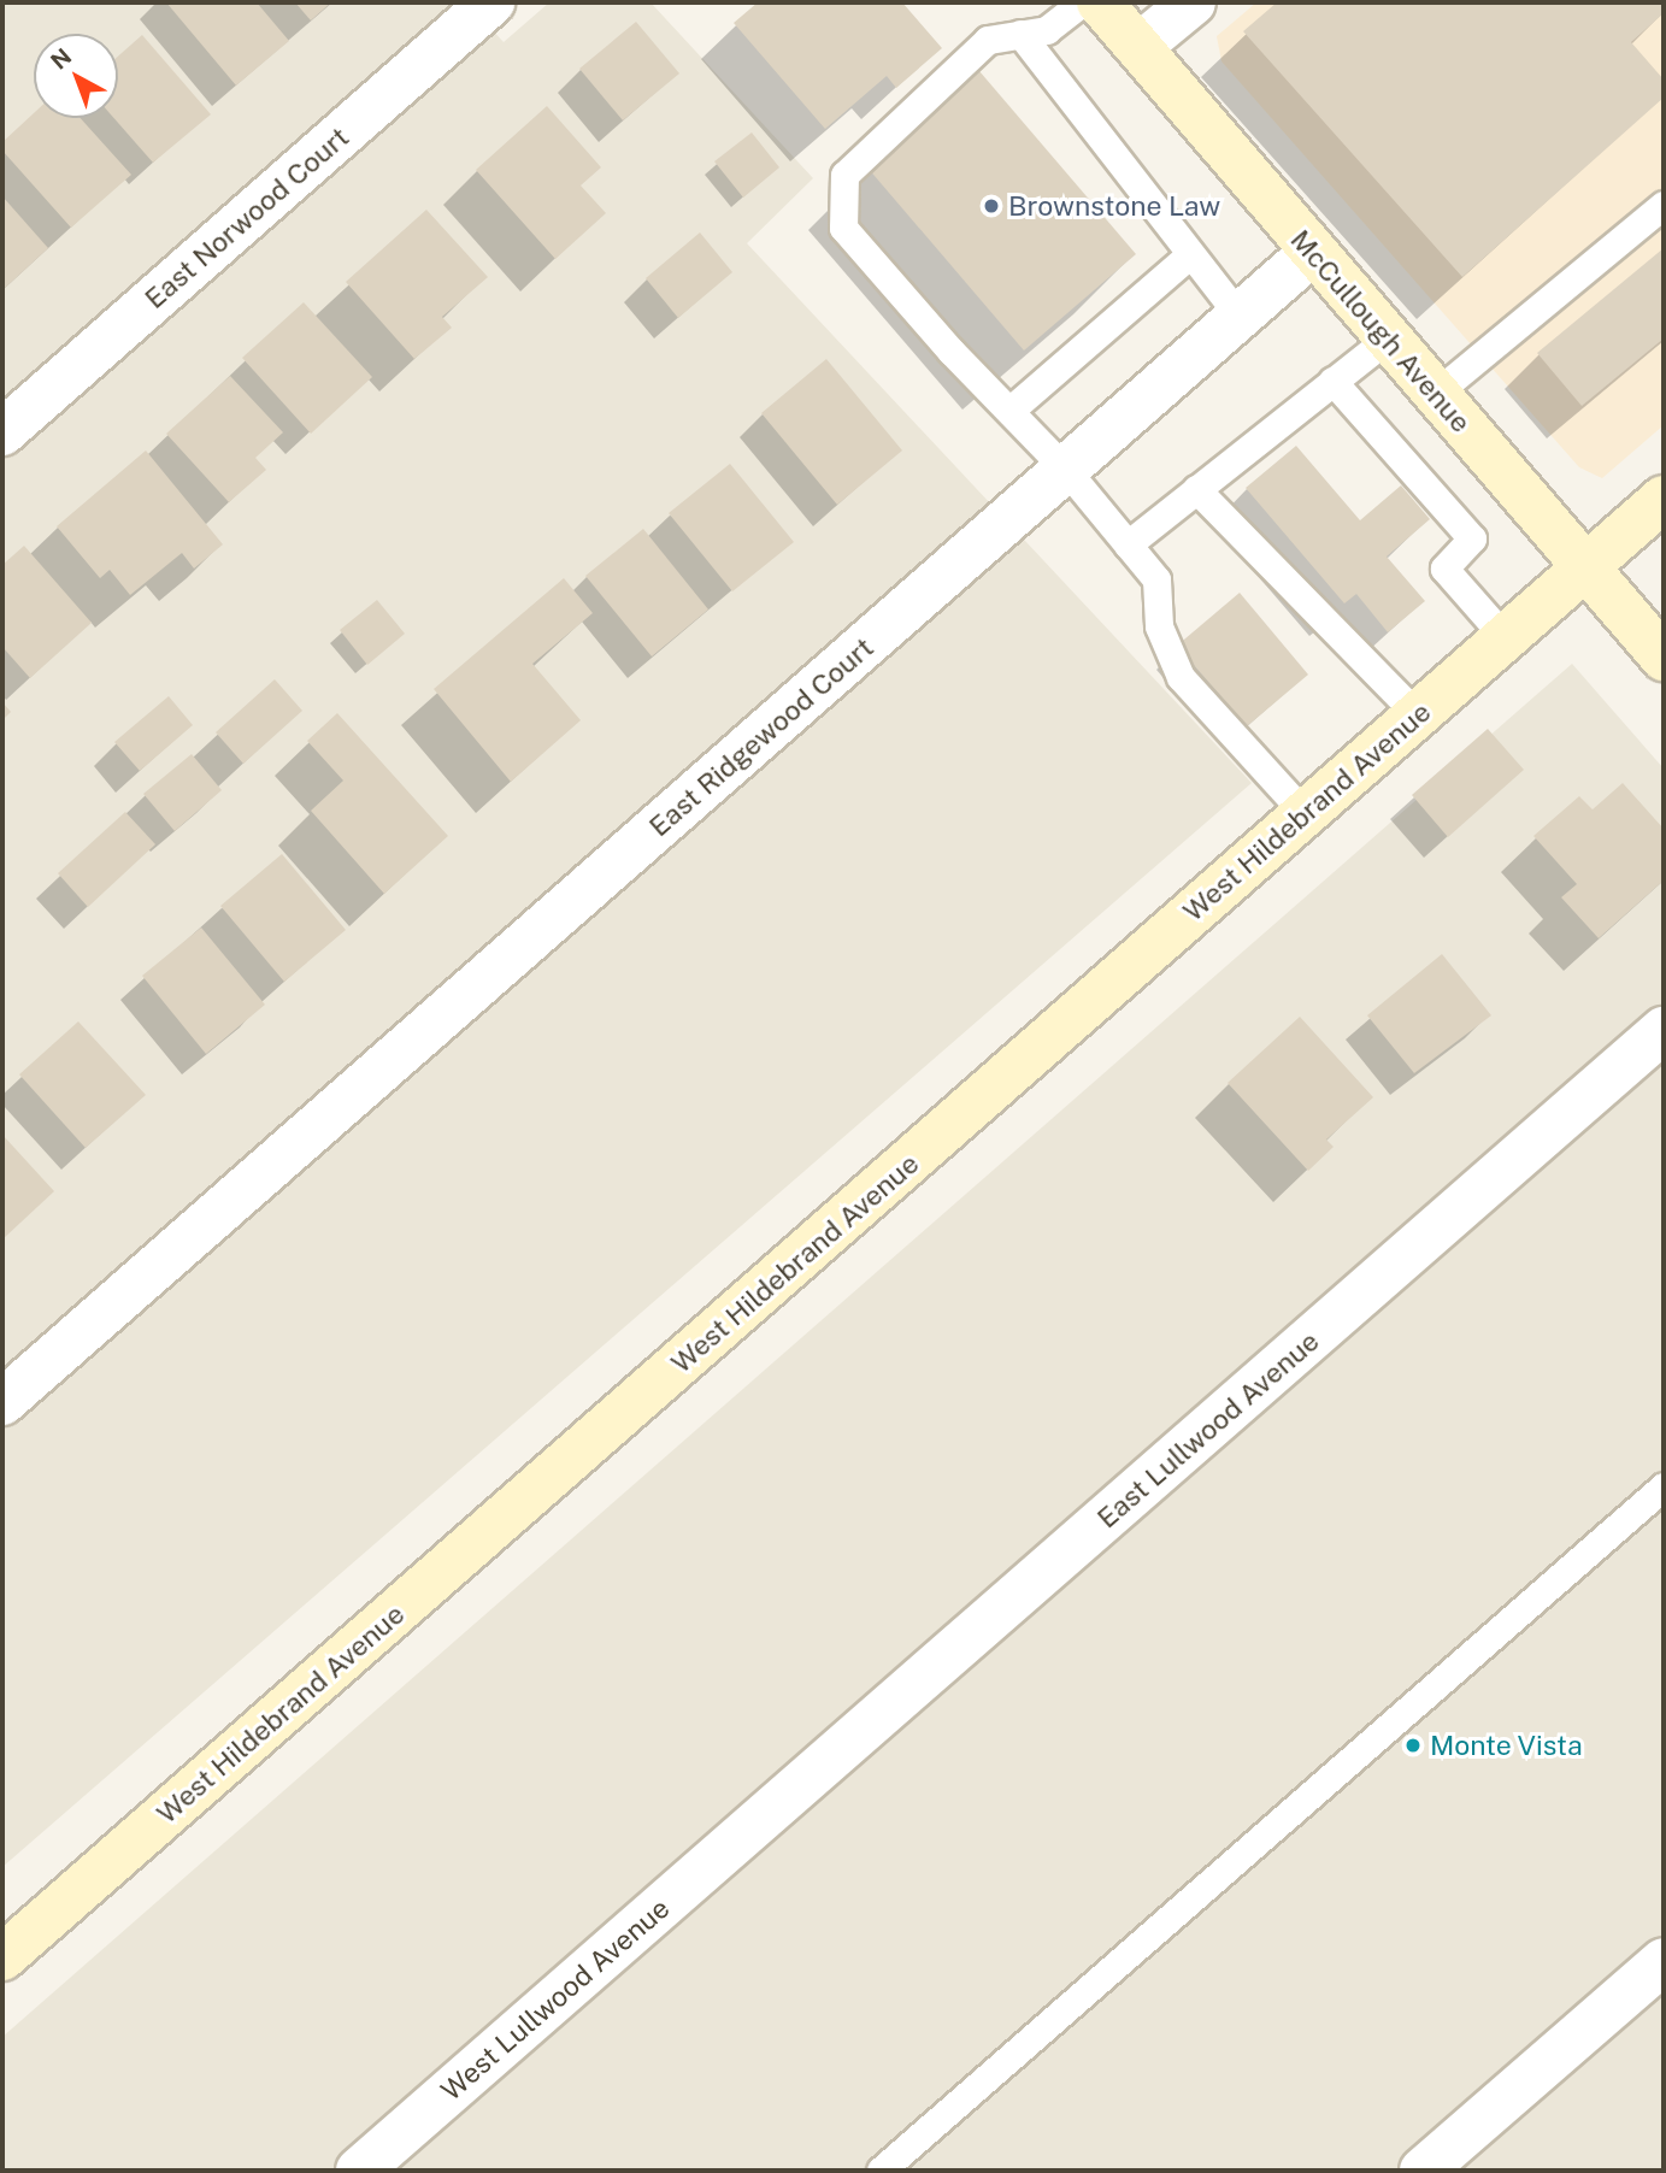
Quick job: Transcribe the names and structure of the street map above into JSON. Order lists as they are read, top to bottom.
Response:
{
  "streets": {
    "main road": ["McCullough Avenue", "West Hildebrand Avenue"],
    "street": [
      "East Norwood Court",
      "East Ridgewood Court",
      "East Lullwood Avenue",
      "West Lullwood Avenue"
    ]
  },
  "crossings": [
    ["McCullough Avenue", "East Ridgewood Court"],
    ["McCullough Avenue", "West Hildebrand Avenue"],
    ["East Lullwood Avenue", "West Lullwood Avenue"]
  ],
  "places": ["Brownstone Law", "Monte Vista"],
  "north": "top left"
}
